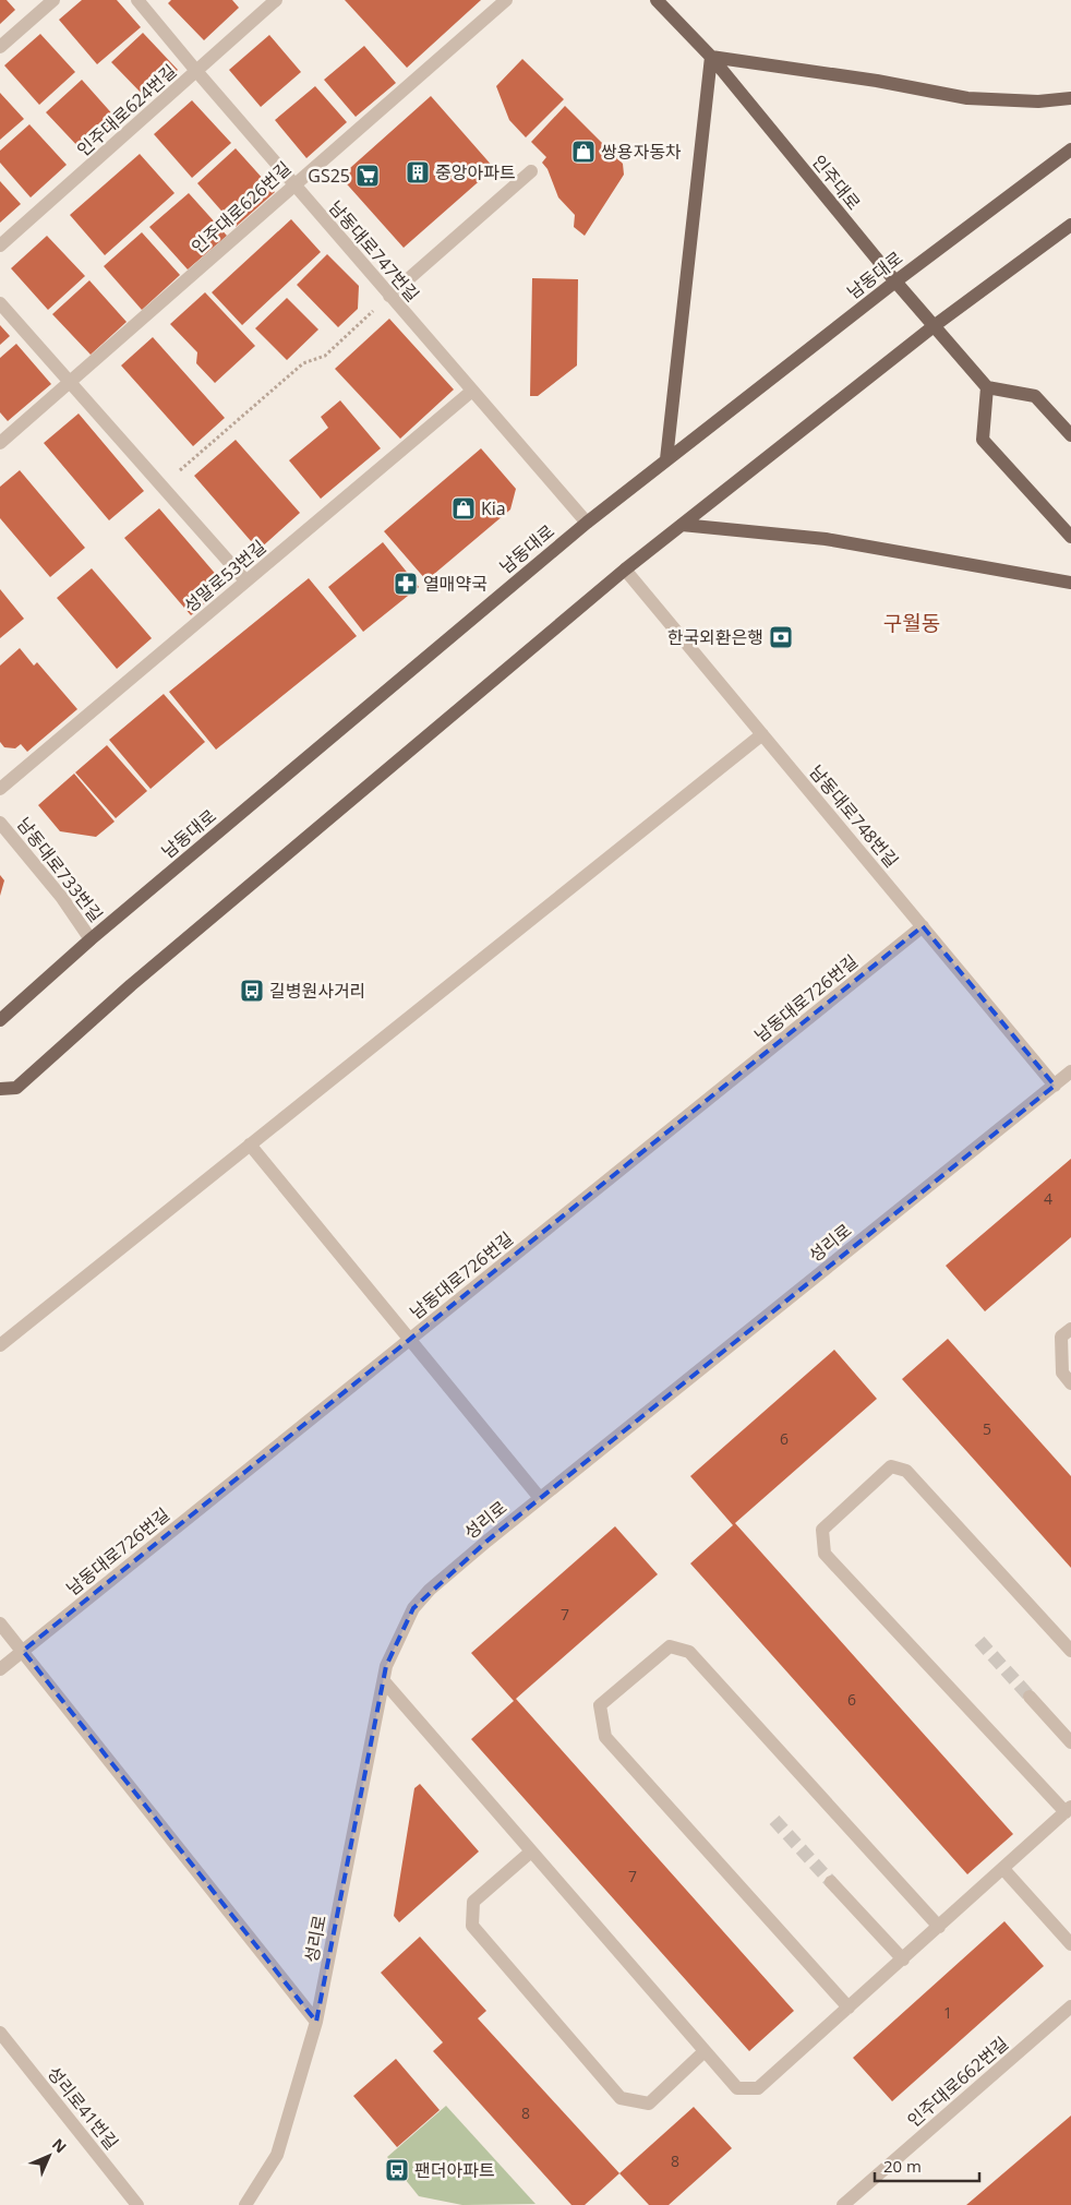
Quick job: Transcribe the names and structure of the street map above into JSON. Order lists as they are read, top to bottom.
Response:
{
  "streets": {
    "main road": ["인주대로", "남동대로"],
    "street": [
      "인주대로624번길",
      "인주대로626번길",
      "남동대로747번길",
      "성말로53번길",
      "남동대로748번길",
      "남동대로733번길",
      "남동대로726번길",
      "성리로",
      "인주대로662번길",
      "성리로41번길"
    ]
  },
  "crossings": [
    ["인주대로624번길", "남동대로747번길"],
    ["인주대로", "남동대로"],
    ["인주대로626번길", "남동대로747번길"],
    ["남동대로747번길", "남동대로"],
    ["남동대로747번길", "성말로53번길"],
    ["남동대로", "남동대로733번길"],
    ["남동대로748번길", "남동대로726번길"],
    ["남동대로748번길", "성리로"]
  ],
  "districts": ["구월동"],
  "places": {
    "shop": ["쌍용자동차", "Kia"],
    "building": ["중앙아파트"],
    "supermarket": ["GS25"],
    "pharmacy": ["열매약국"],
    "bank": ["한국외환은행"],
    "bus stop": ["길병원사거리", "팬더아파트"]
  },
  "house_numbers": [
    "4",
    "5",
    "6",
    "7",
    "6",
    "7",
    "1",
    "8",
    "8"
  ],
  "scale_bar": "20 m",
  "north": "top right"
}
